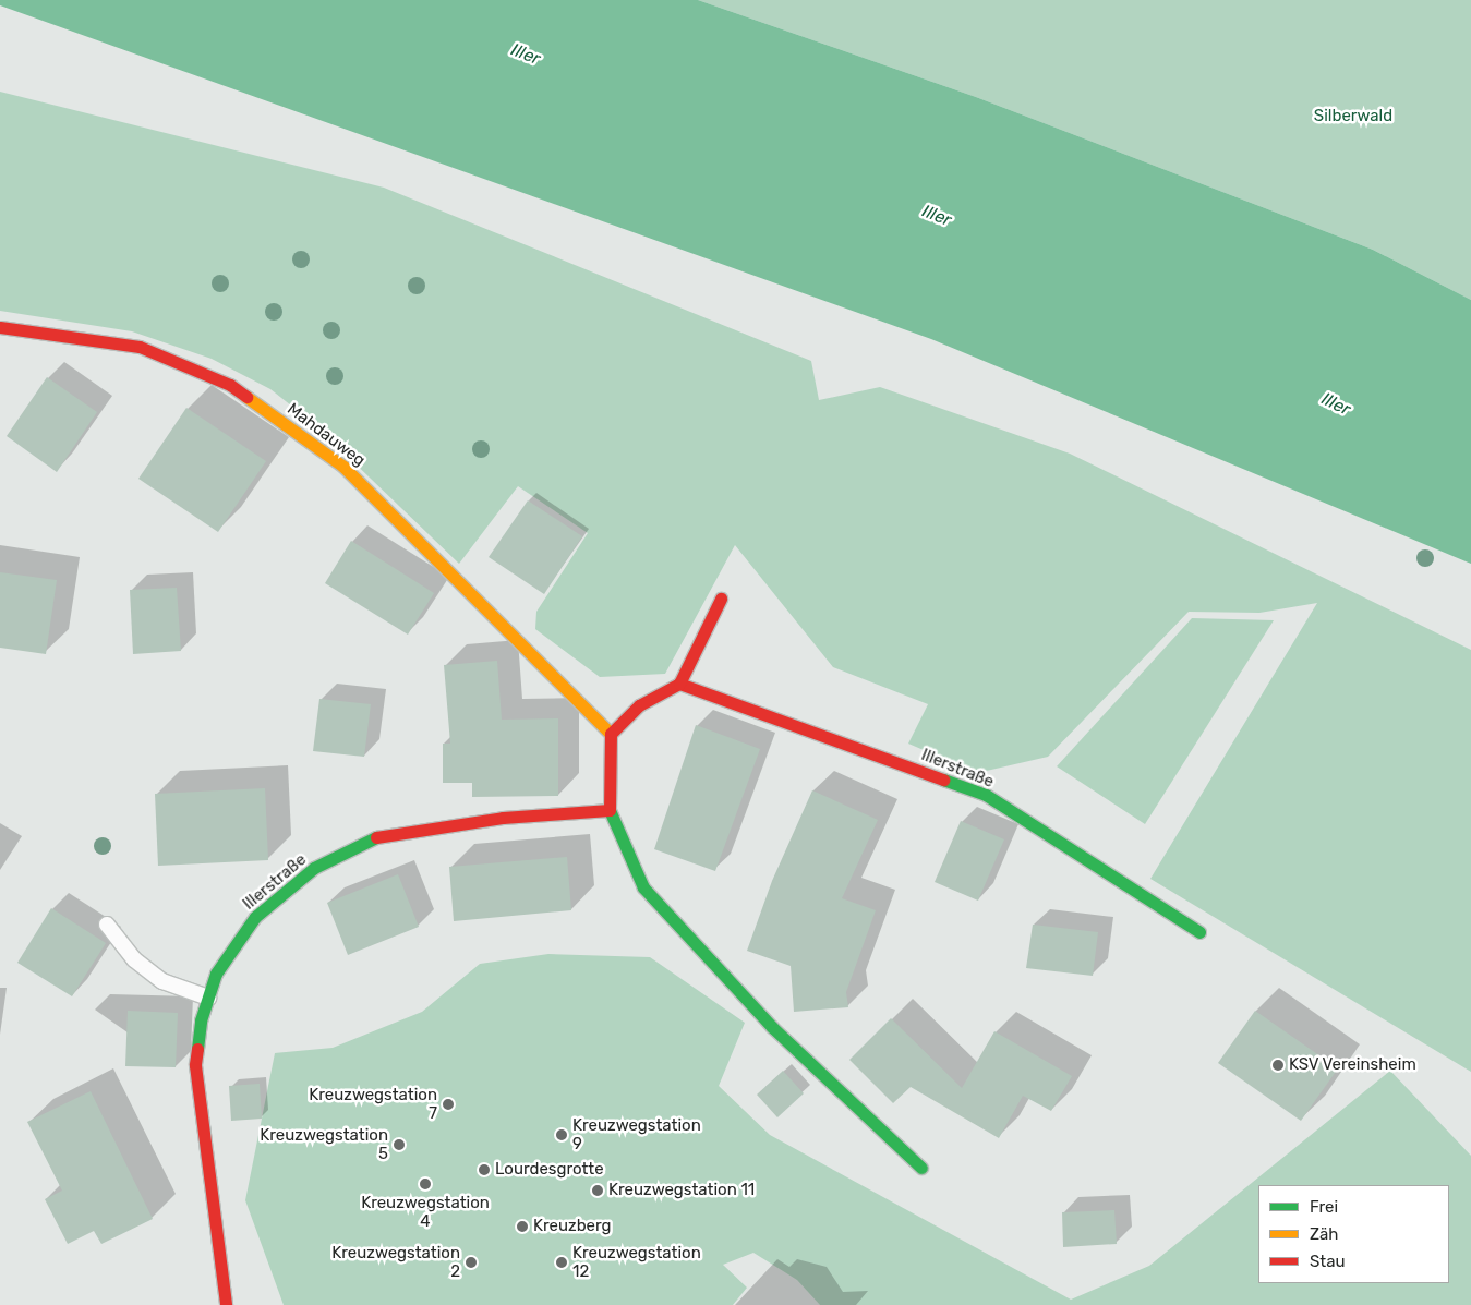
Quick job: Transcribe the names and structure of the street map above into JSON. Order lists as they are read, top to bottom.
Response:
{
  "streets": {
    "street": ["Mahdauweg", "Illerstraße"]
  },
  "water": ["Iller"],
  "parks": ["Silberwald"],
  "places": [
    "KSV Vereinsheim",
    "Kreuzwegstation 7",
    "Kreuzwegstation 9",
    "Kreuzwegstation 5",
    "Lourdesgrotte",
    "Kreuzwegstation 4",
    "Kreuzwegstation 11",
    "Kreuzberg",
    "Kreuzwegstation 2",
    "Kreuzwegstation 12"
  ],
  "legend": ["Frei", "Zäh", "Stau"]
}
